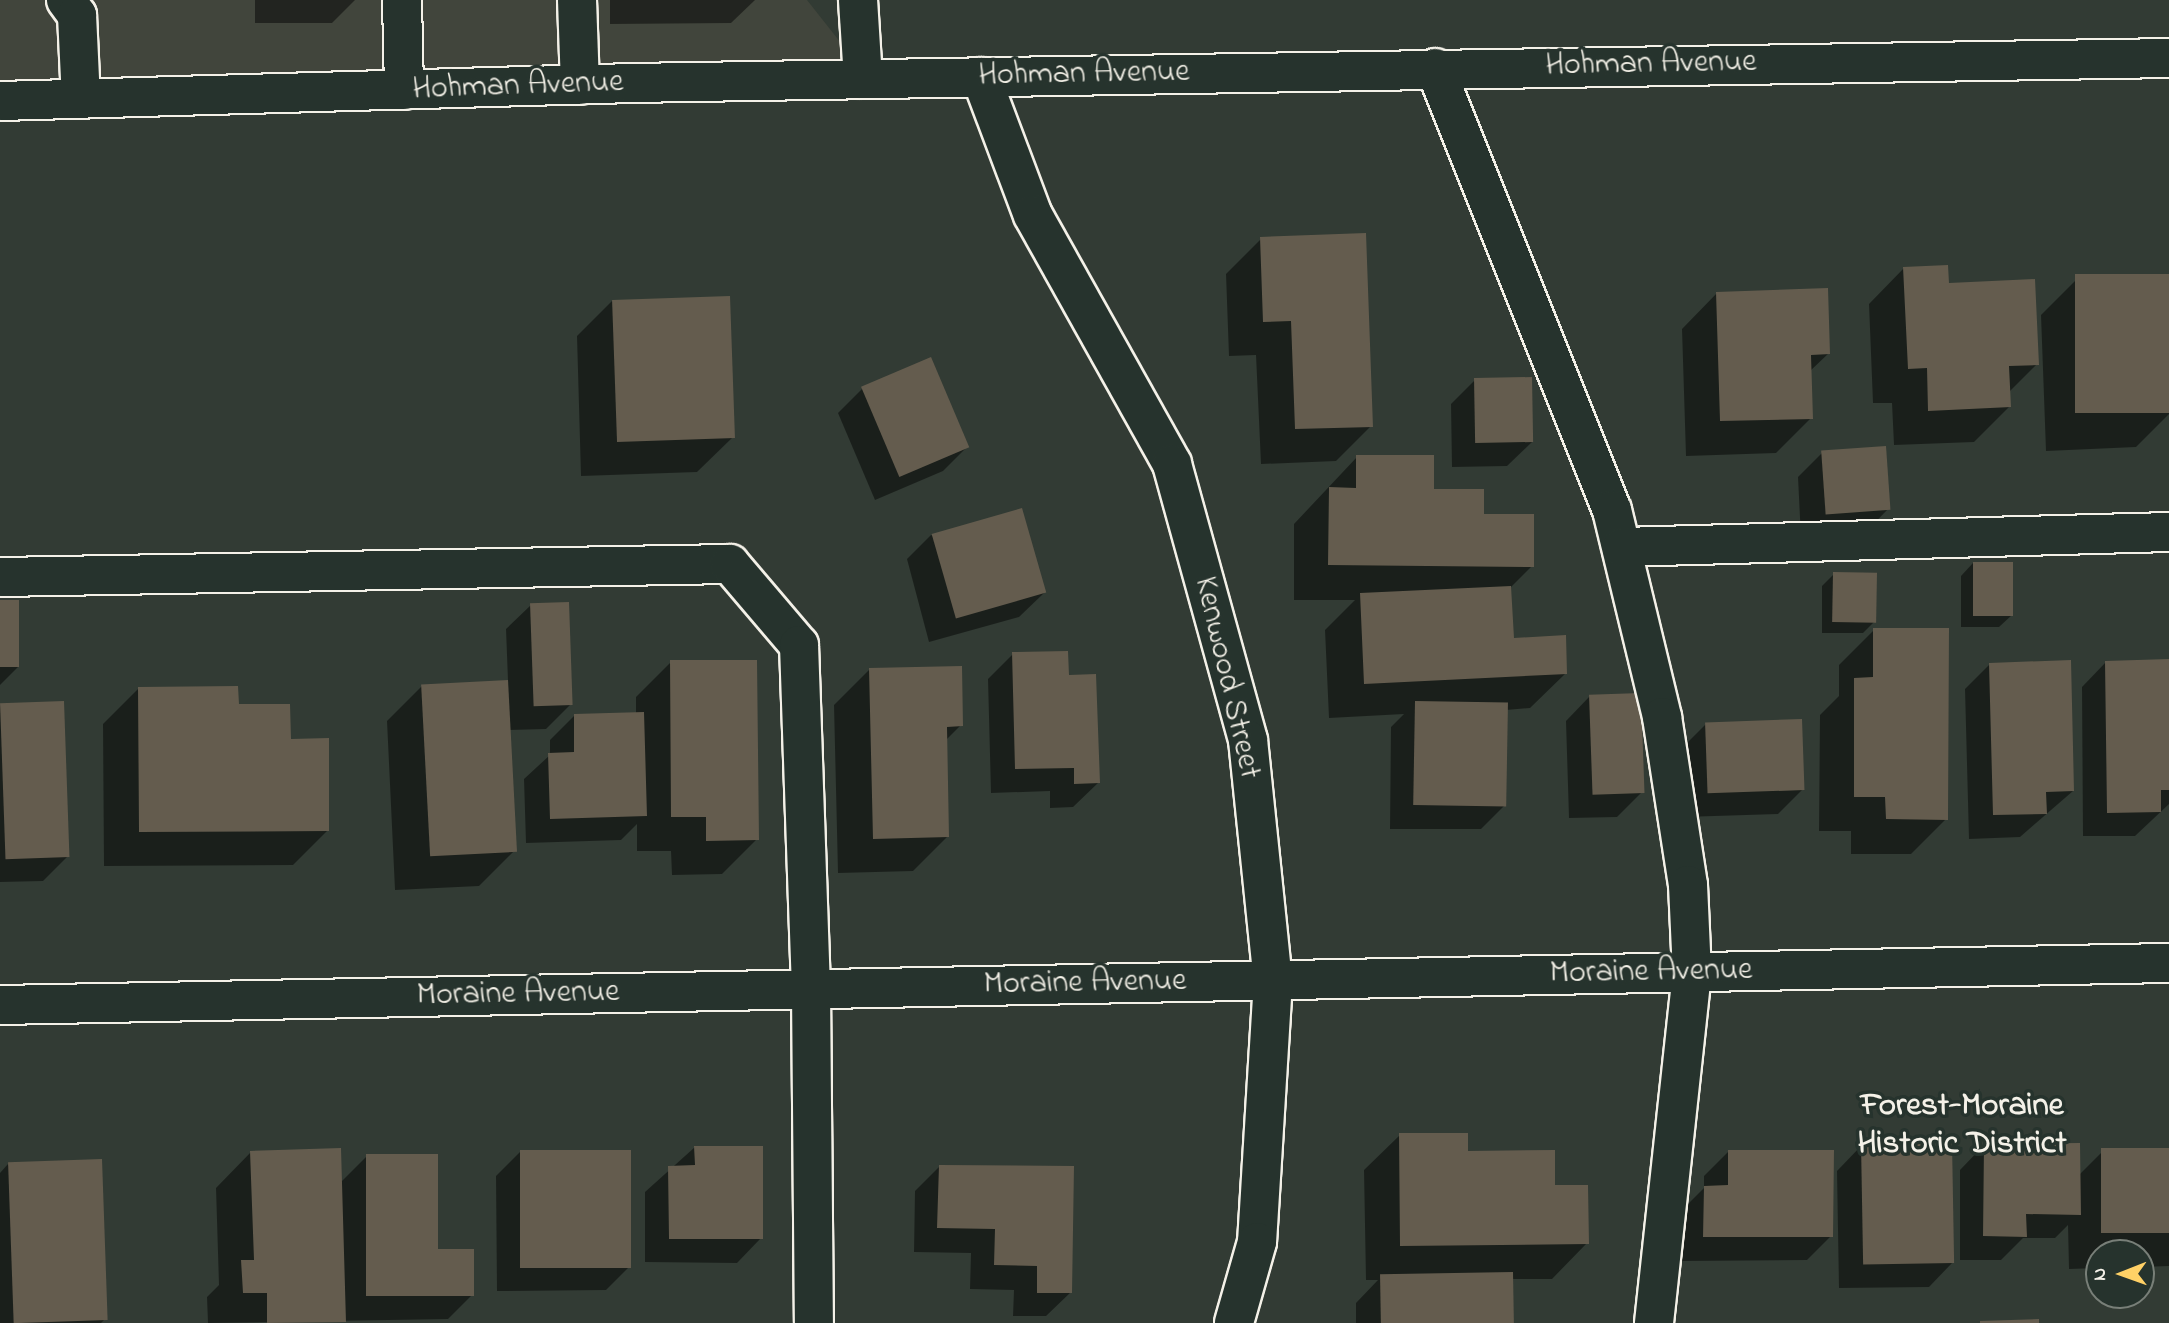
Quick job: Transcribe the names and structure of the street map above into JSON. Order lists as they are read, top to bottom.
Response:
{
  "streets": {
    "street": ["Hohman Avenue", "Kenwood Street", "Moraine Avenue"]
  },
  "crossings": [
    ["Hohman Avenue", "Kenwood Street"],
    ["Kenwood Street", "Moraine Avenue"]
  ],
  "districts": ["Forest-Moraine Historic District"],
  "north": "left"
}
